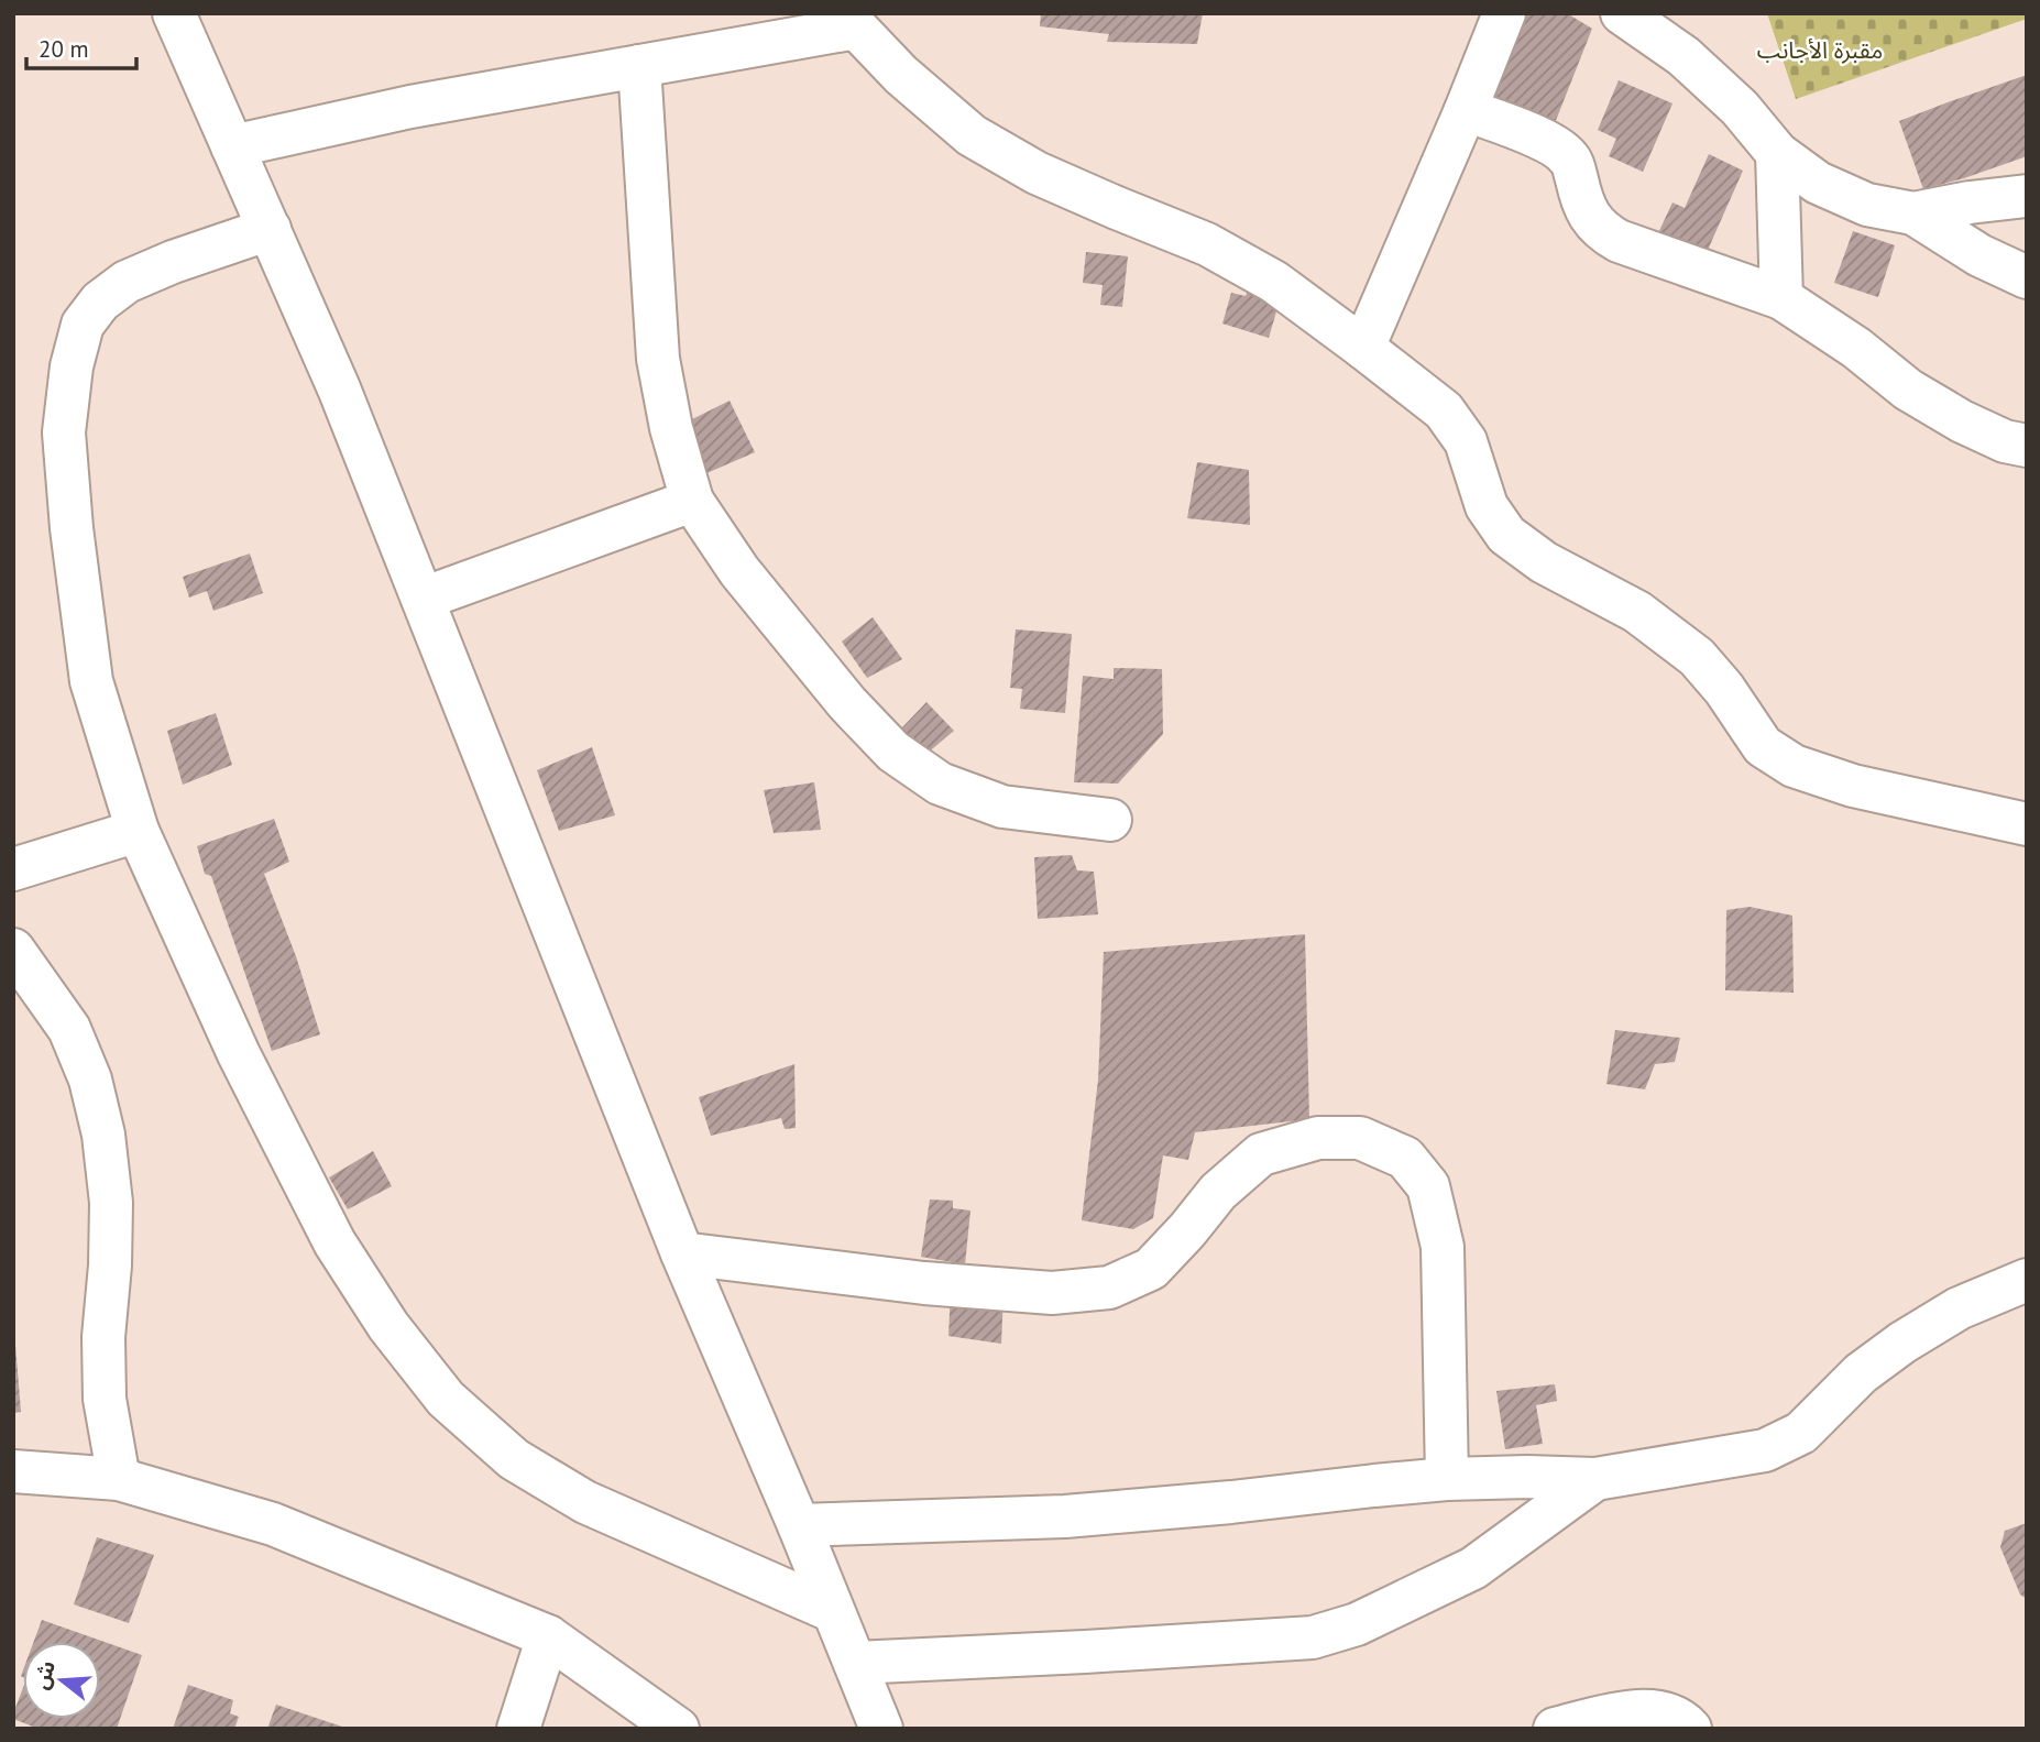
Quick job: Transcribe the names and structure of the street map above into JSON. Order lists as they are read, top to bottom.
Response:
{
  "parks": ["مقبرة الأجانب"],
  "scale_bar": "20 m",
  "north": "left"
}
